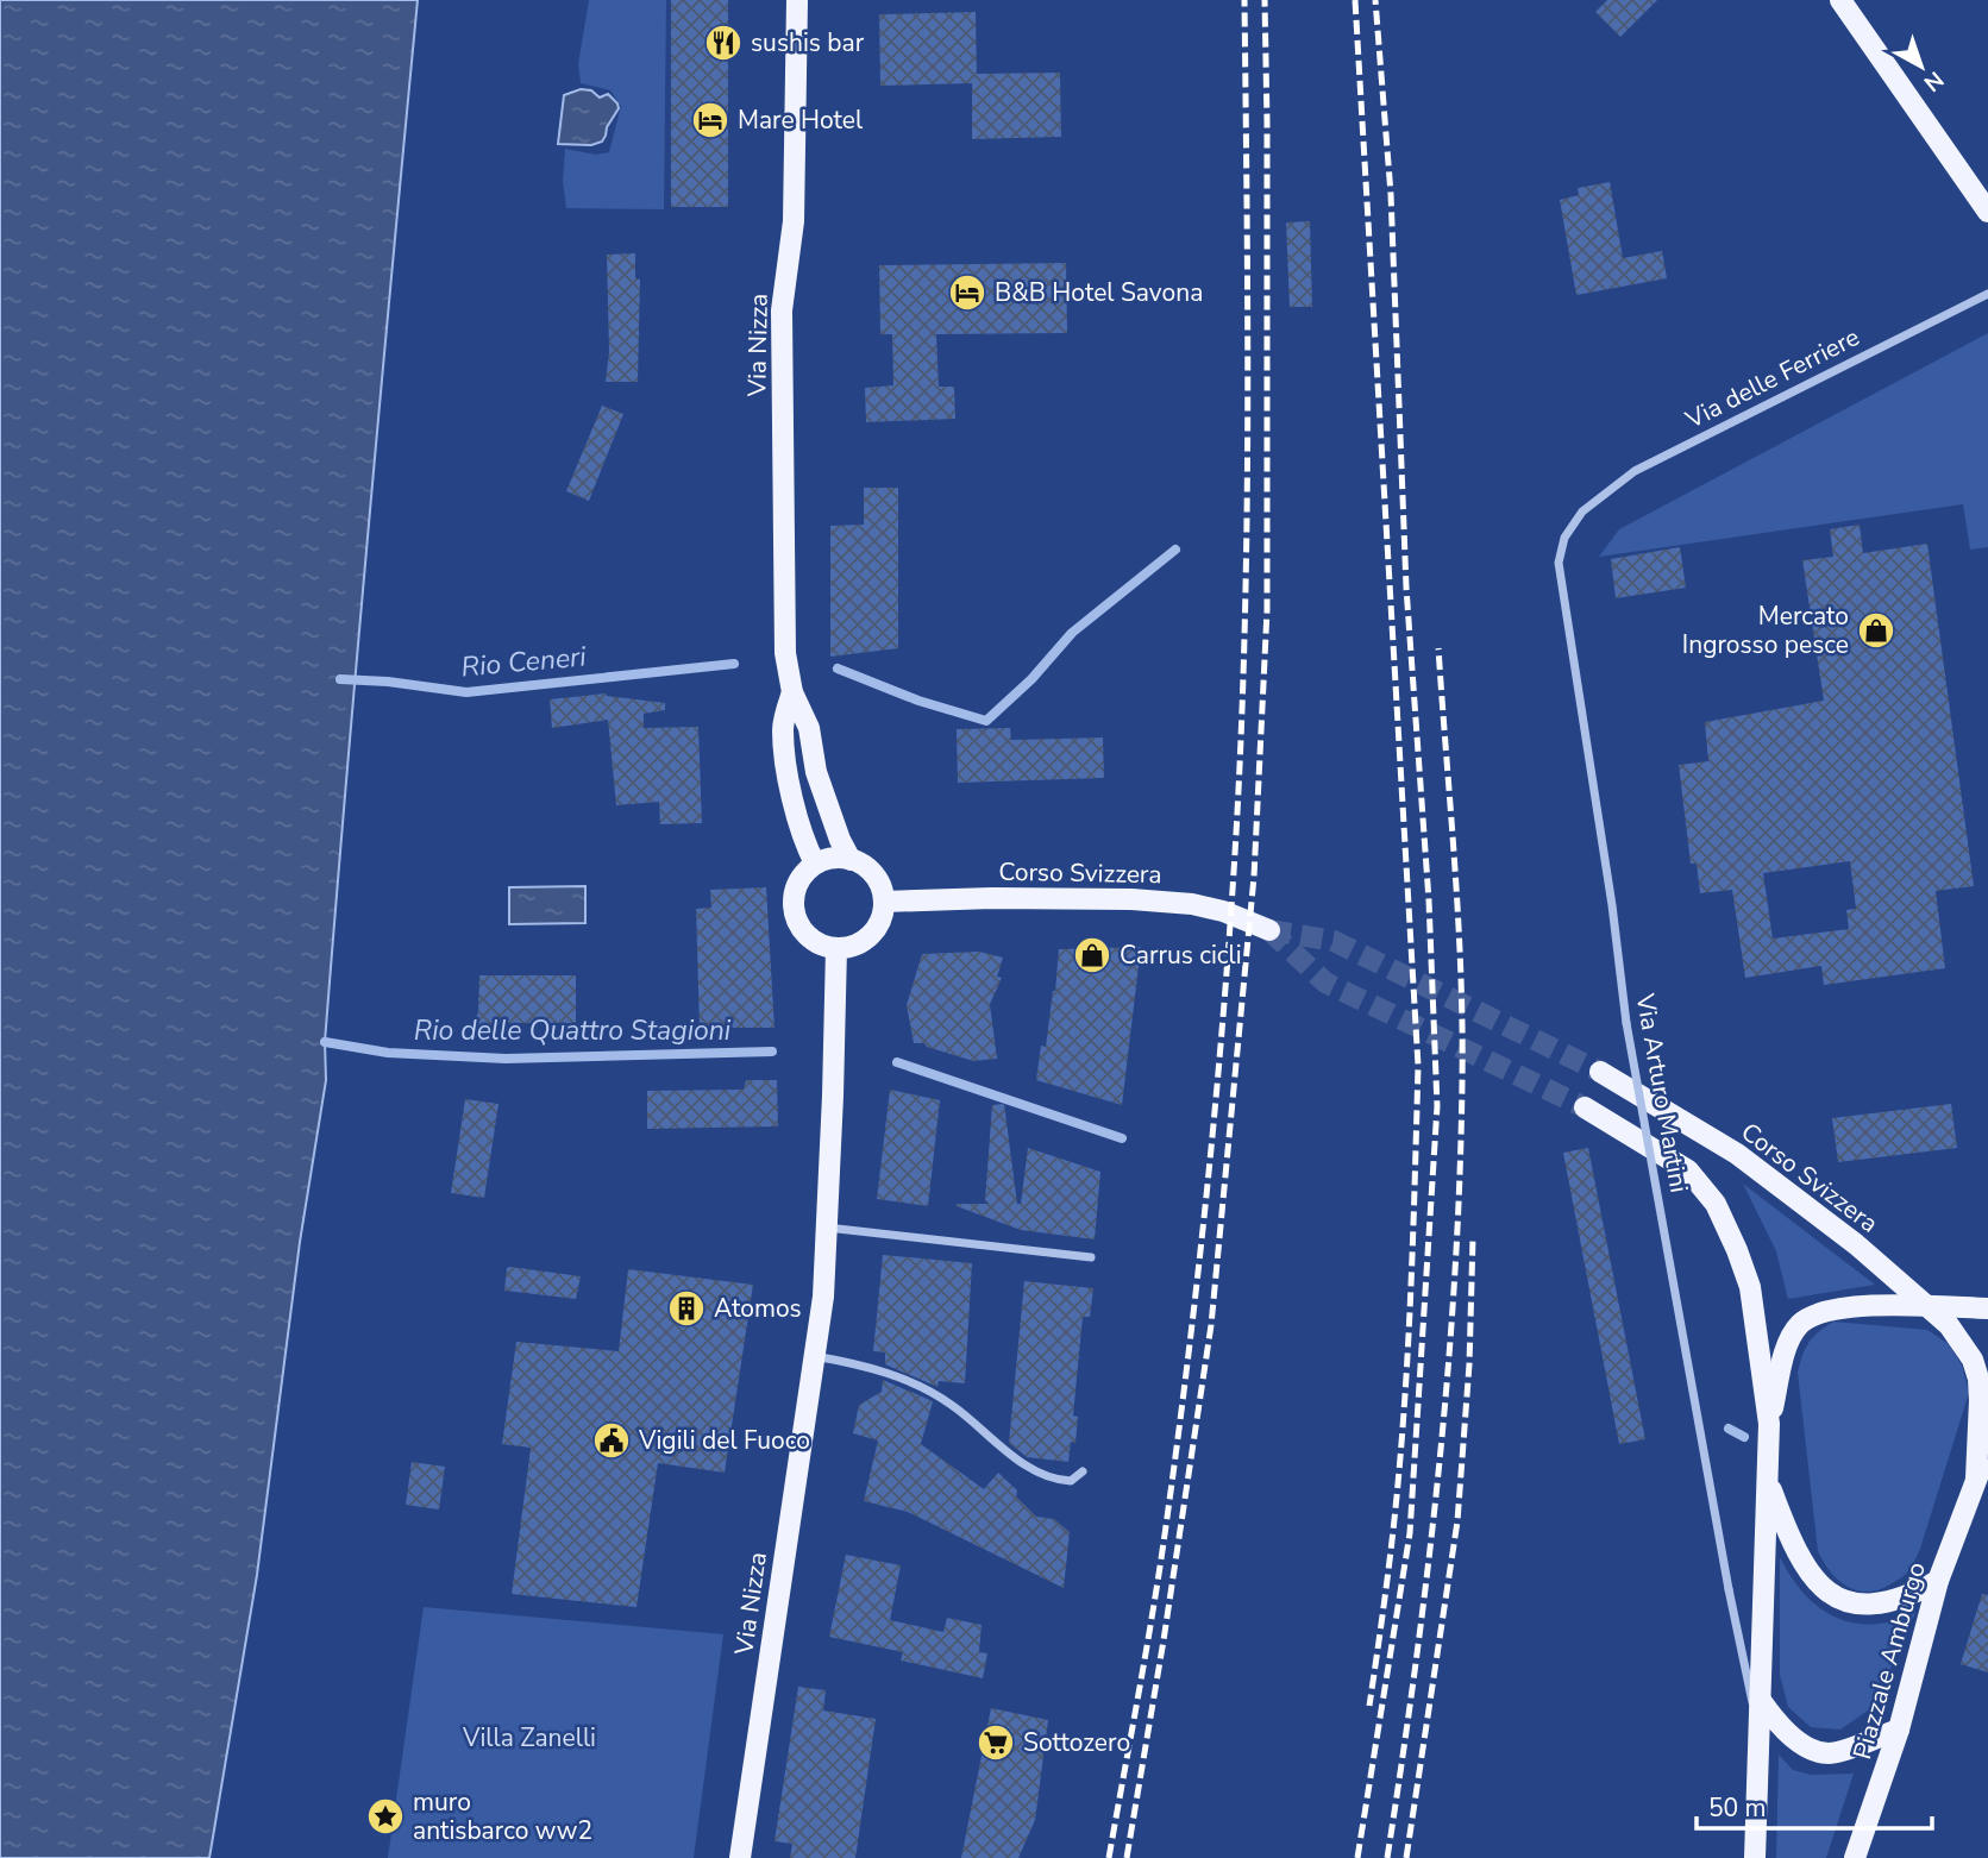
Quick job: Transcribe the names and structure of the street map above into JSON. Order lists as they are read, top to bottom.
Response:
{
  "streets": {
    "main road": ["Via Nizza", "Corso Svizzera", "Piazzale Amburgo"],
    "street": ["Via delle Ferriere", "Via Arturo Martini"]
  },
  "crossings": [
    ["Via Nizza", "Corso Svizzera"],
    ["Via delle Ferriere", "Via Arturo Martini"],
    ["Corso Svizzera", "Piazzale Amburgo"]
  ],
  "water": ["Rio Ceneri", "Rio delle Quattro Stagioni"],
  "parks": ["Villa Zanelli"],
  "places": {
    "restaurant": ["sushis bar"],
    "hotel": ["Mare Hotel", "B&B Hotel Savona"],
    "shop": ["Mercato Ingrosso pesce", "Carrus cicli"],
    "building": ["Atomos"],
    "public building": ["Vigili del Fuoco"],
    "supermarket": ["Sottozero"],
    "place": ["muro antisbarco ww2"]
  },
  "scale_bar": "50 m",
  "north": "bottom right"
}
